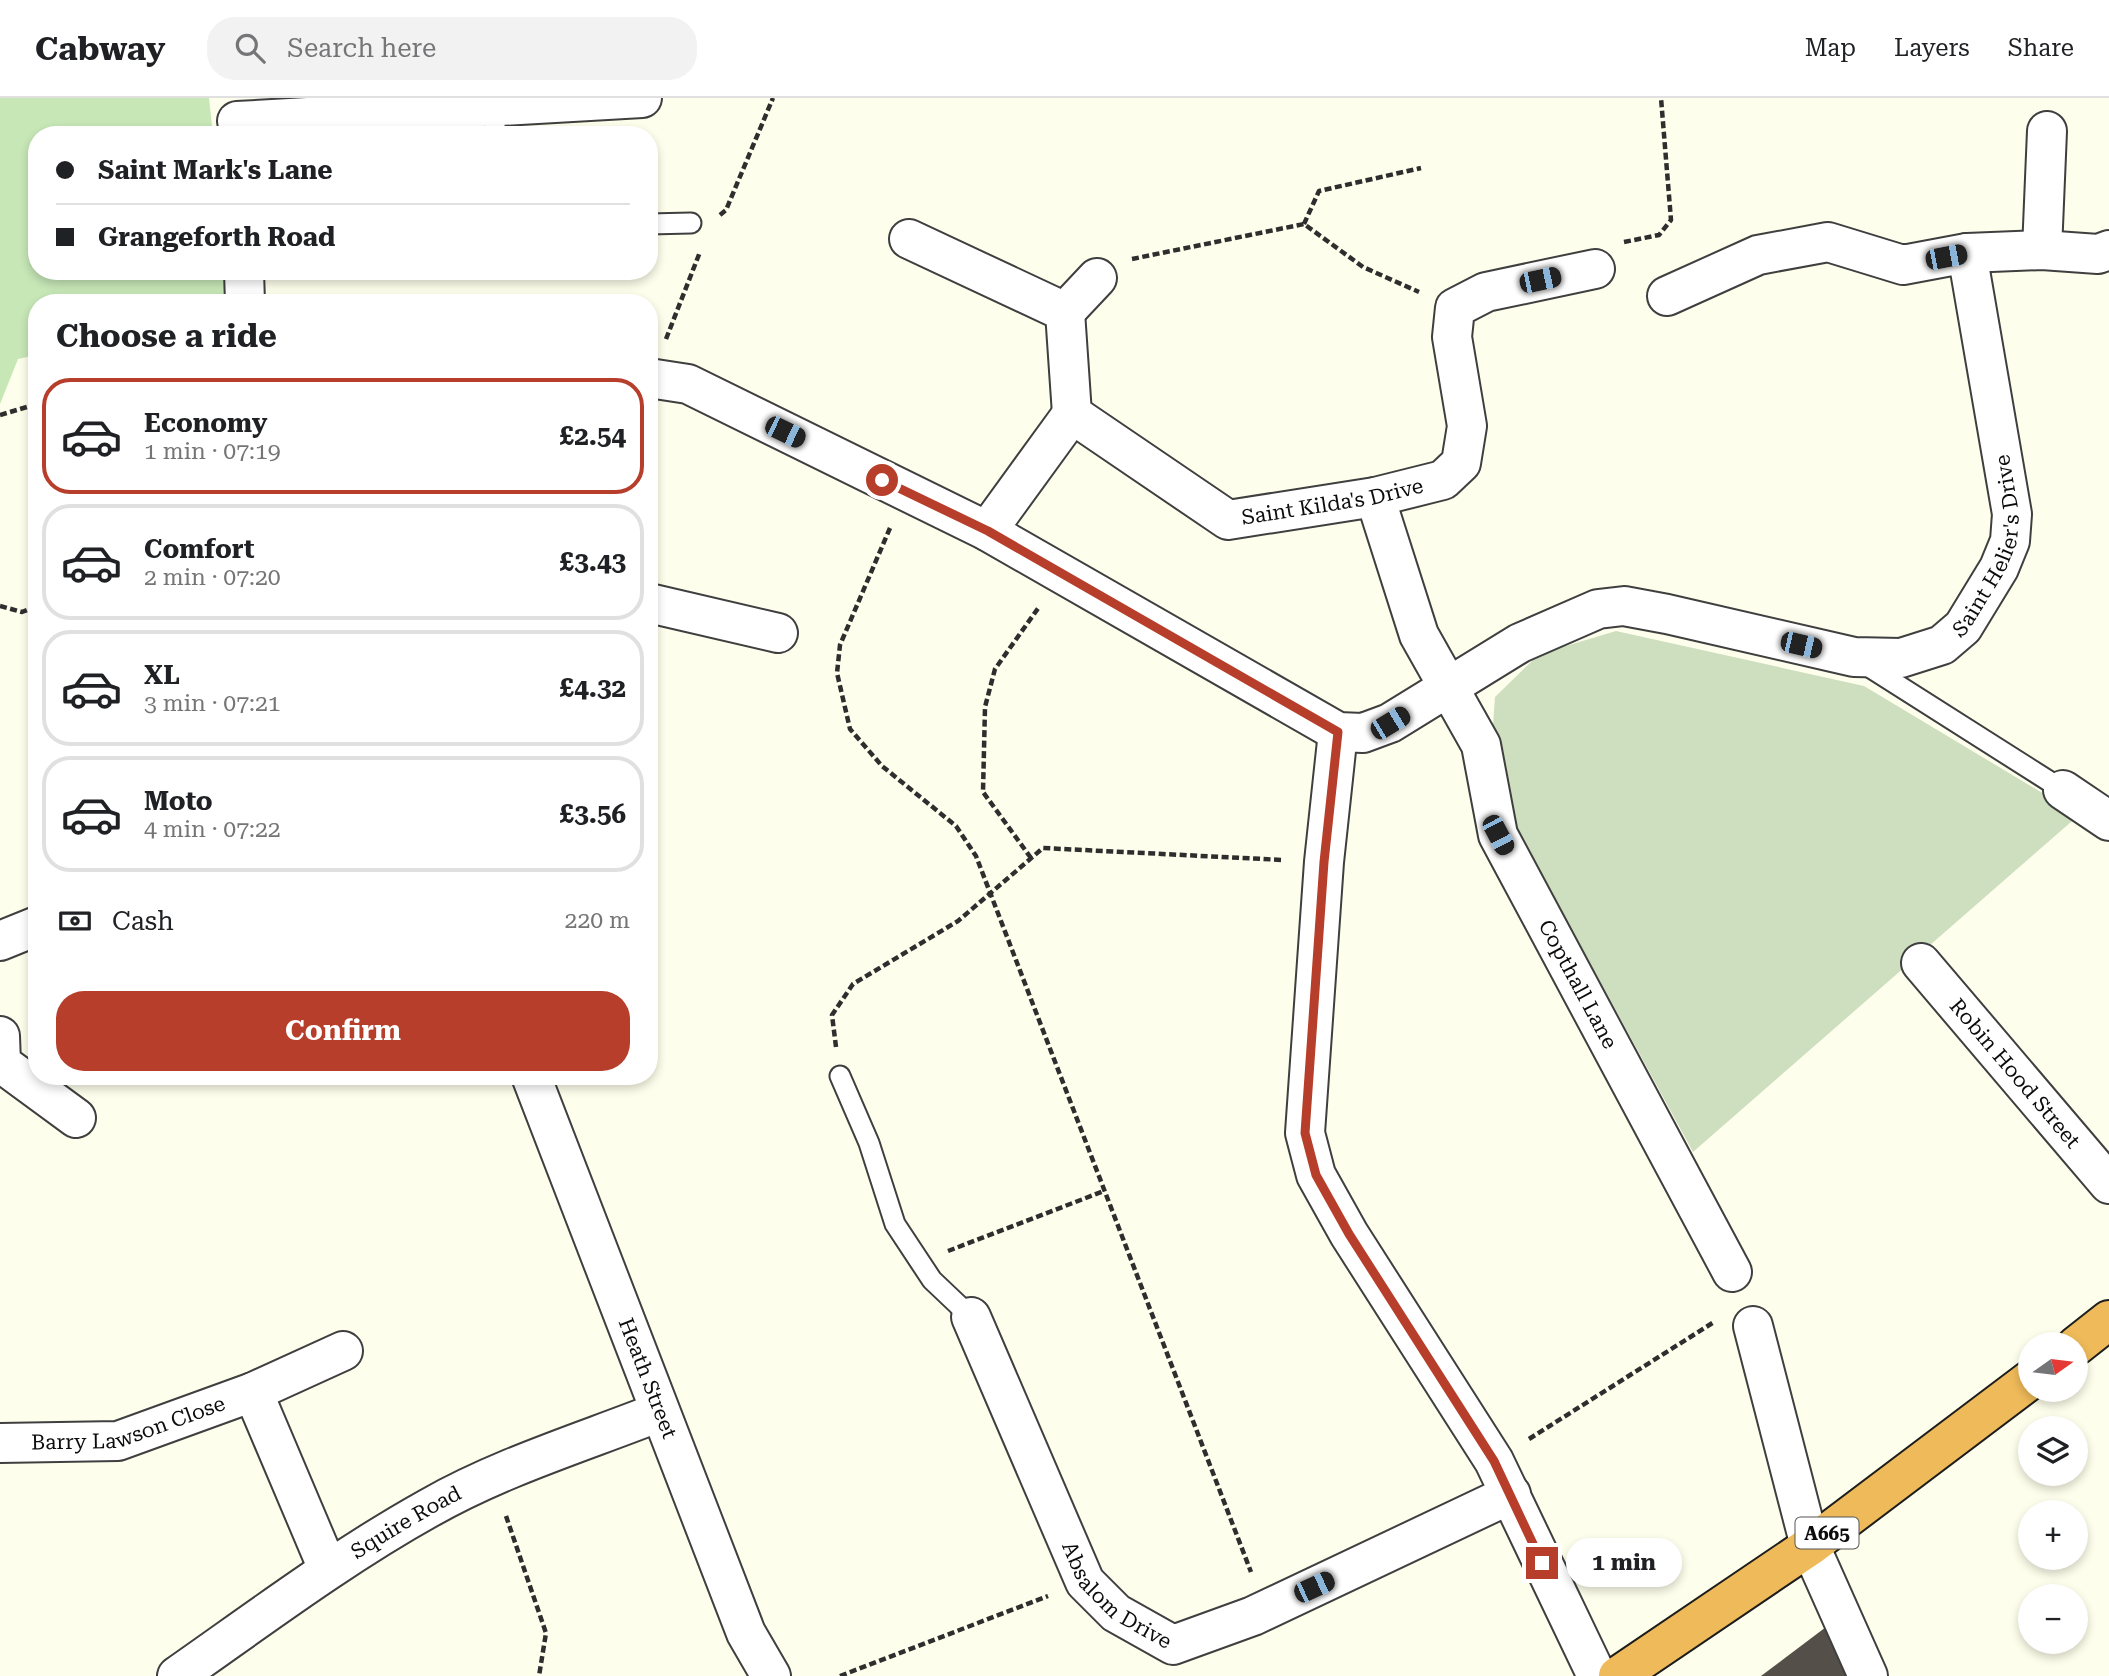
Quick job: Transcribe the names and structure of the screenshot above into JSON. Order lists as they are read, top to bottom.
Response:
{
  "streets": {
    "highway": ["A665"],
    "street": [
      "Saint Kilda's Drive",
      "Saint Helier's Drive",
      "Copthall Lane",
      "Robin Hood Street",
      "Heath Street",
      "Barry Lawson Close",
      "Squire Road",
      "Absalom Drive"
    ]
  },
  "crossings": [
    ["Saint Kilda's Drive", "Copthall Lane"],
    ["Saint Helier's Drive", "Copthall Lane"],
    ["Heath Street", "Squire Road"],
    ["Barry Lawson Close", "Squire Road"]
  ],
  "north": "right",
  "page": {
    "header": "Cabway",
    "search": "Search here",
    "nav": ["Map", "Layers", "Share"],
    "banner": ["Saint Mark's Lane", "Grangeforth Road"],
    "heading": "Choose a ride",
    "list": [
      {
        "name": "Economy",
        "note": "1 min · 07:19",
        "value": "£2.54"
      },
      {
        "name": "Comfort",
        "note": "2 min · 07:20",
        "value": "£3.43"
      },
      {
        "name": "XL",
        "note": "3 min · 07:21",
        "value": "£4.32"
      },
      {
        "name": "Moto",
        "note": "4 min · 07:22",
        "value": "£3.56"
      }
    ],
    "pay": ["Cash", "220 m"],
    "buttons": "Confirm",
    "map_buttons": ["+", "−"],
    "bubble": "1 min"
  }
}
